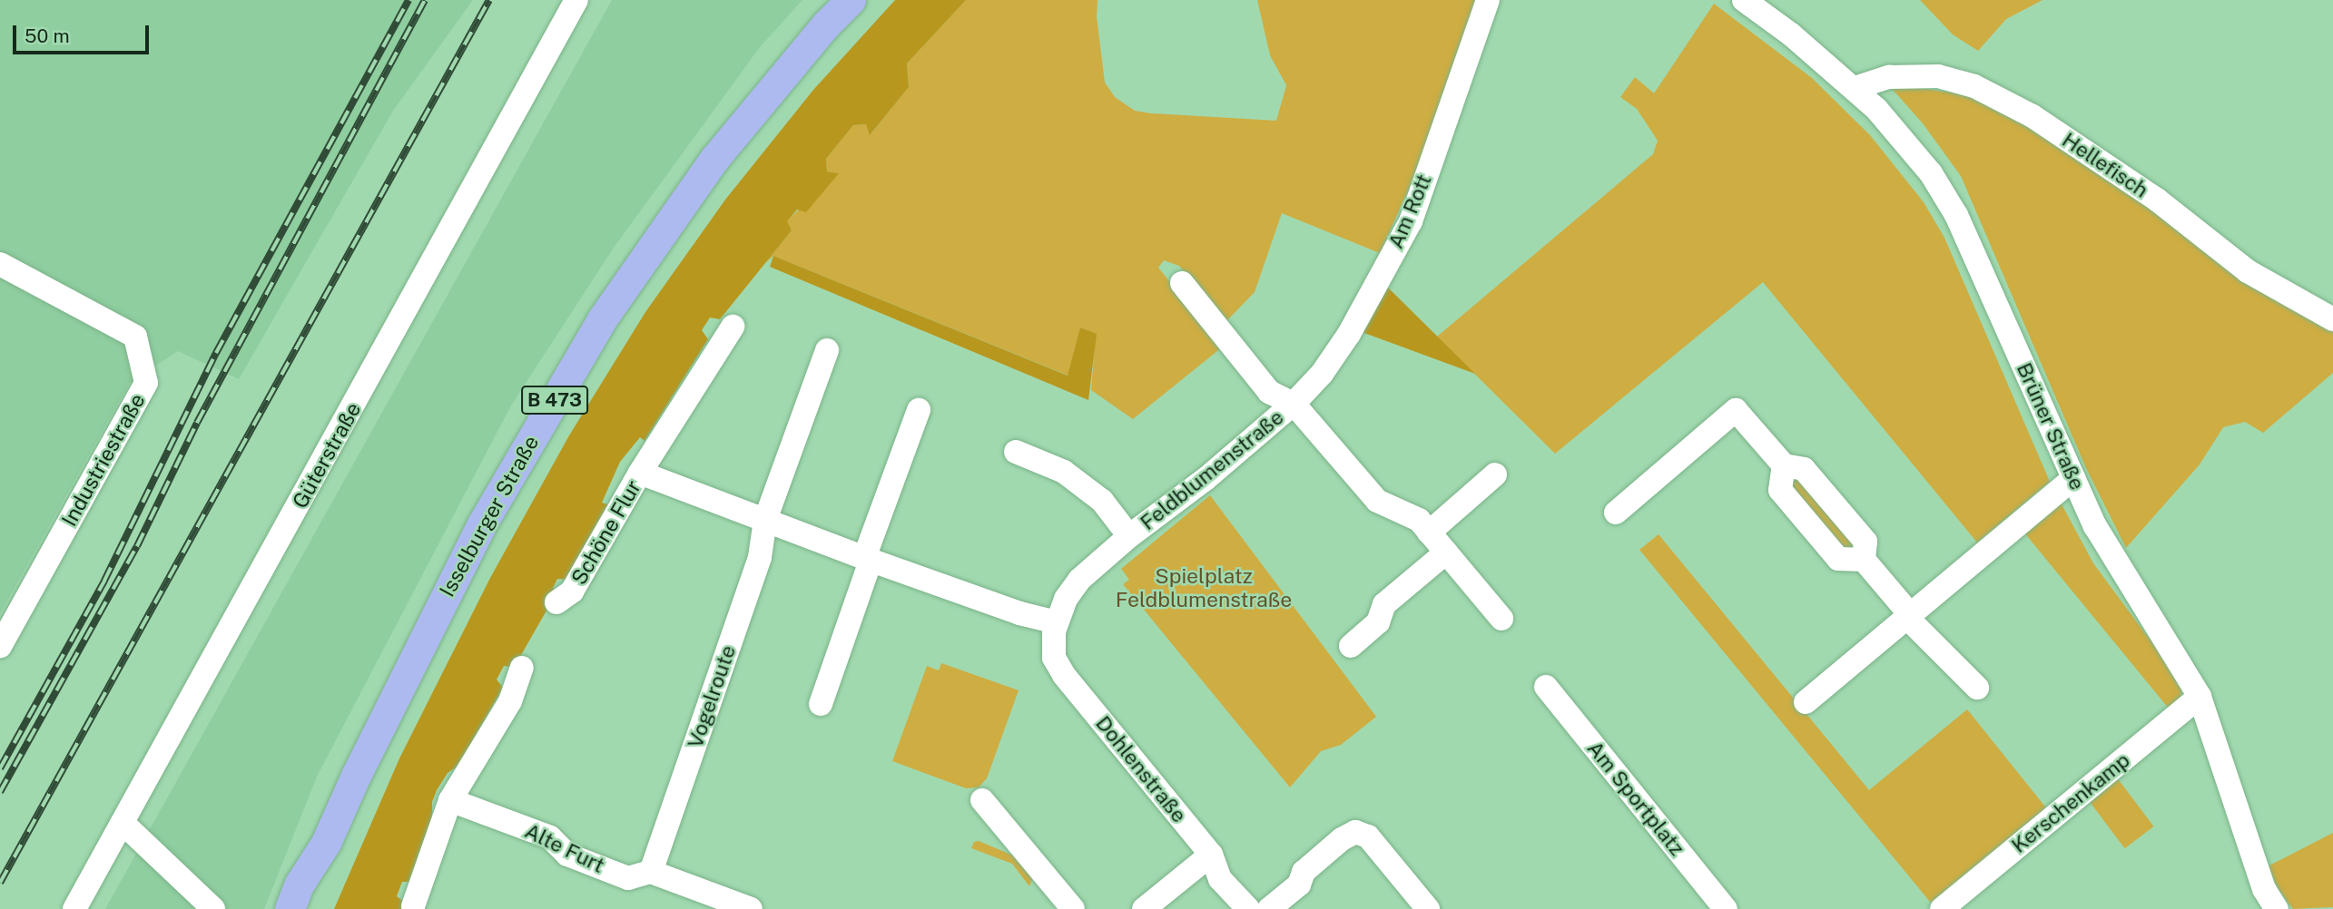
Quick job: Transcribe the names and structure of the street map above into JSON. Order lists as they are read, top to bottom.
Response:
{
  "streets": {
    "main road": ["B 473", "Isselburger Straße"],
    "street": [
      "Hellefisch",
      "Am Rott",
      "Brüner Straße",
      "Güterstraße",
      "Industriestraße",
      "Feldblumenstraße",
      "Schöne Flur",
      "Vogelroute",
      "Dohlenstraße",
      "Am Sportplatz",
      "Kerschenkamp",
      "Alte Furt"
    ]
  },
  "crossings": [
    ["Hellefisch", "Brüner Straße"],
    ["Am Rott", "Feldblumenstraße"],
    ["Brüner Straße", "Kerschenkamp"],
    ["Feldblumenstraße", "Schöne Flur"],
    ["Feldblumenstraße", "Dohlenstraße"],
    ["Schöne Flur", "Vogelroute"],
    ["Schöne Flur", "Dohlenstraße"],
    ["Vogelroute", "Alte Furt"]
  ],
  "parks": ["Spielplatz Feldblumenstraße"],
  "scale_bar": "50 m"
}
